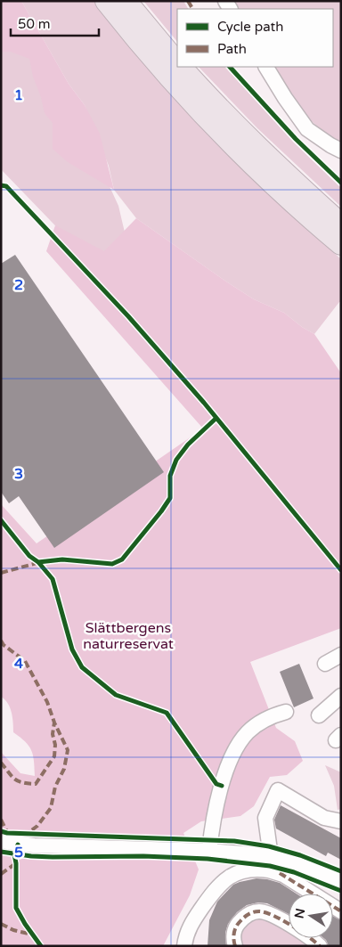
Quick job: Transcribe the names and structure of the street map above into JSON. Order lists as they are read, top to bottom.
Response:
{
  "parks": ["Slättbergens naturreservat"],
  "legend": ["Cycle path", "Path"],
  "scale_bar": "50 m",
  "north": "left",
  "grid": {
    "rows": [
      "1",
      "2",
      "3",
      "4",
      "5"
    ]
  }
}
